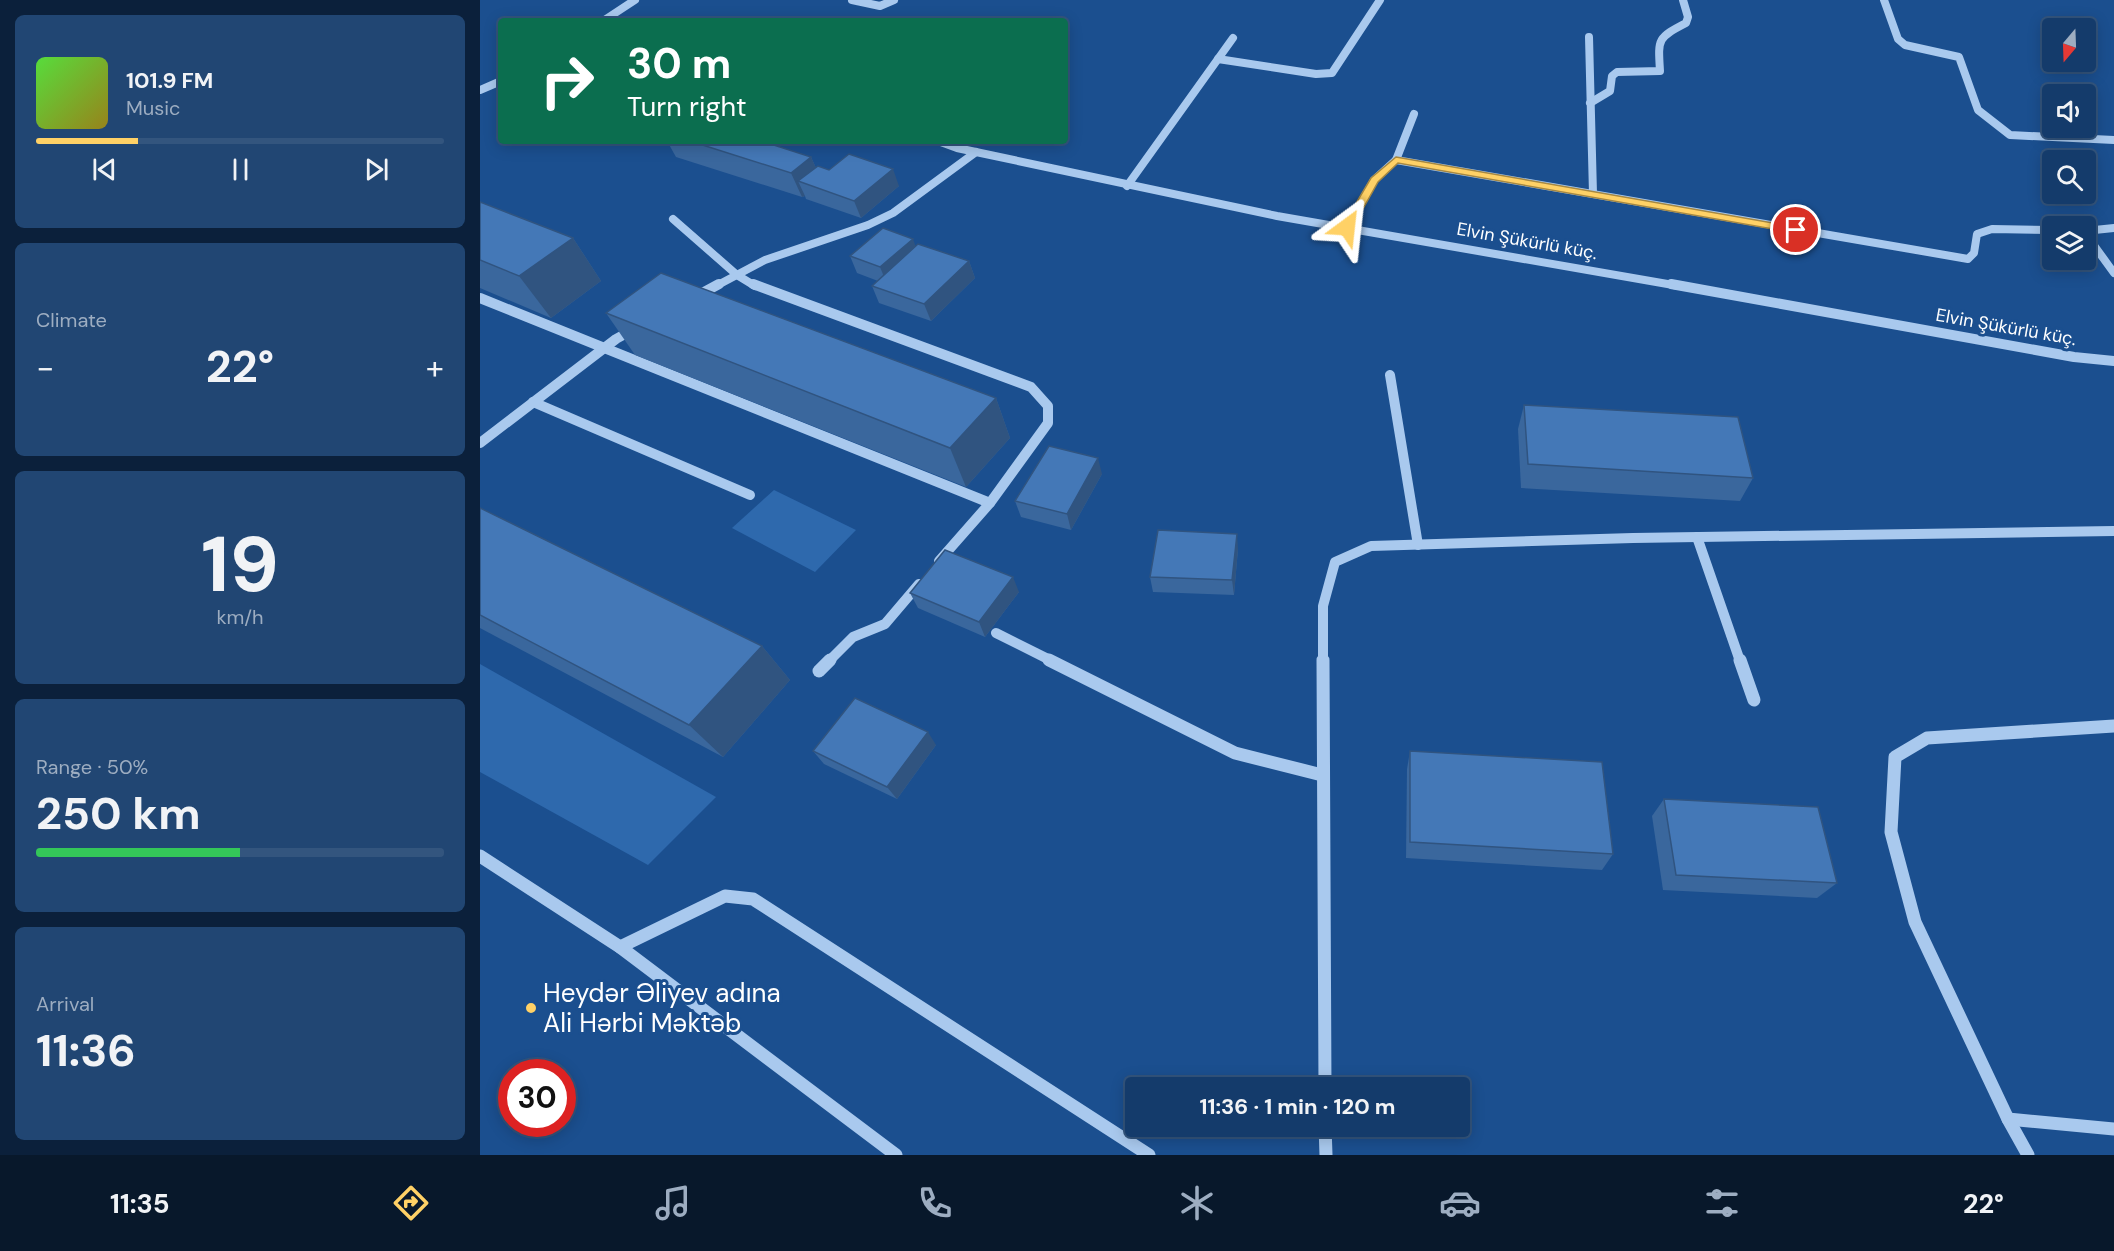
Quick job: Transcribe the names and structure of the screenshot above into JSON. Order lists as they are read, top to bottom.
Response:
{
  "streets": {
    "street": ["Elvin Şükürlü küç."]
  },
  "places": ["Heydər Əliyev adına Ali Hərbi Məktəb"],
  "north": "bottom",
  "page": {
    "turn": ["30 m", "Turn right"],
    "song": ["101.9 FM", "Music"],
    "tile": [
      "Climate",
      ["19", "km/h"],
      ["Range · 50%", "250 km"],
      ["Arrival", "11:36"]
    ],
    "heat": ["−", "22°", "+"],
    "limit": "30",
    "trip": "11:36 · 1 min · 120 m",
    "tabs": ["11:35", "22°"]
  }
}
